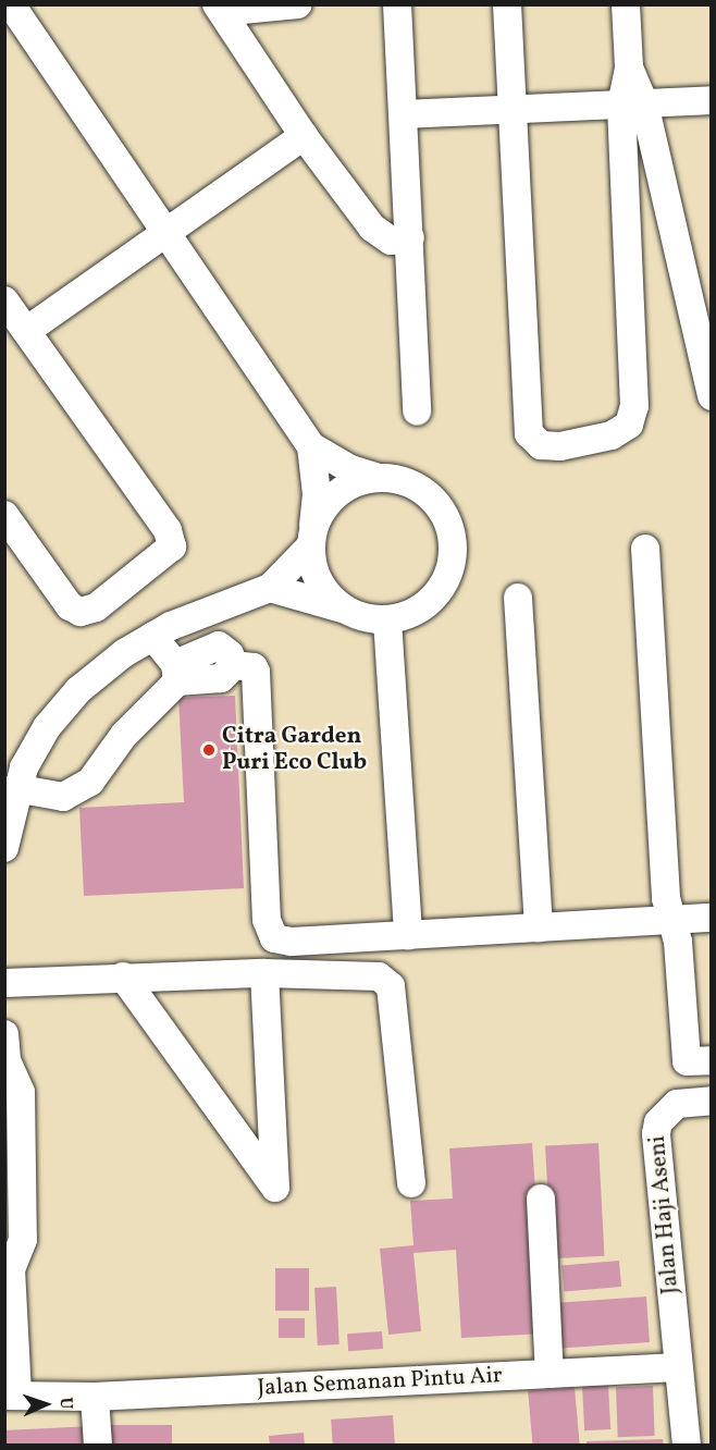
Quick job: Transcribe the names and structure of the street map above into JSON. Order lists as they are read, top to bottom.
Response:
{
  "streets": {
    "street": ["Jalan Haji Aseni", "Jalan Semanan Pintu Air"]
  },
  "crossings": [
    ["Jalan Haji Aseni", "Jalan Semanan Pintu Air"]
  ],
  "places": ["Citra Garden Puri Eco Club"],
  "north": "right"
}
